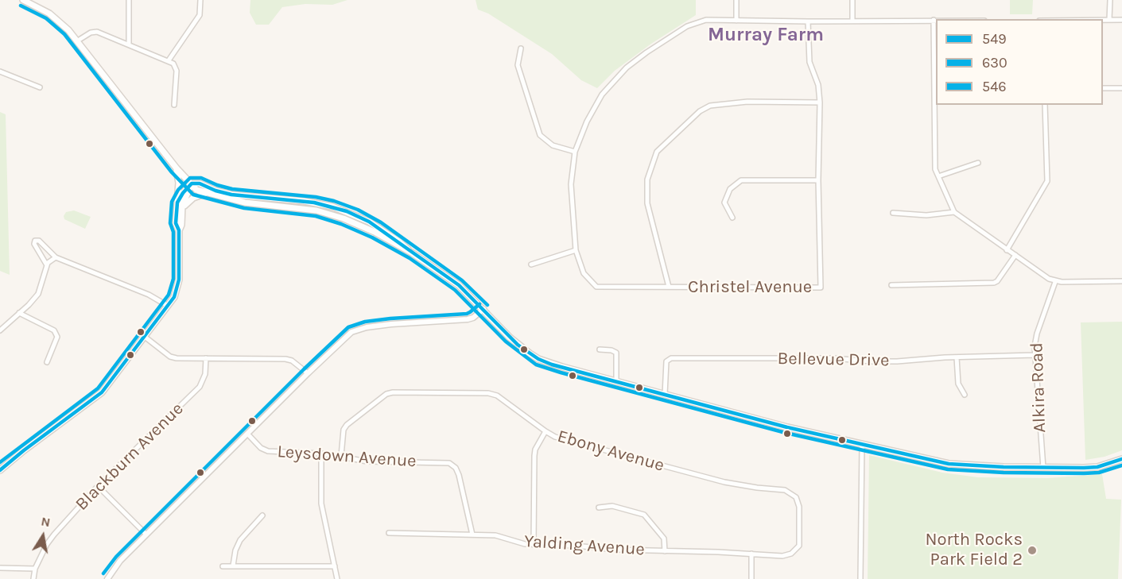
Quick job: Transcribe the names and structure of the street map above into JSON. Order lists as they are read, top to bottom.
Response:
{
  "streets": {
    "street": [
      "Christel Avenue",
      "Bellevue Drive",
      "Alkira Road",
      "Ebony Avenue",
      "Blackburn Avenue",
      "Leysdown Avenue",
      "Yalding Avenue"
    ]
  },
  "crossings": [
    ["Bellevue Drive", "Alkira Road"],
    ["Ebony Avenue", "Leysdown Avenue"],
    ["Ebony Avenue", "Yalding Avenue"]
  ],
  "districts": ["Murray Farm"],
  "places": ["North Rocks Park Field 2"],
  "lines": ["transit line 630", "transit line 546", "transit line 549"],
  "legend": ["549", "630", "546"],
  "north": "top"
}
